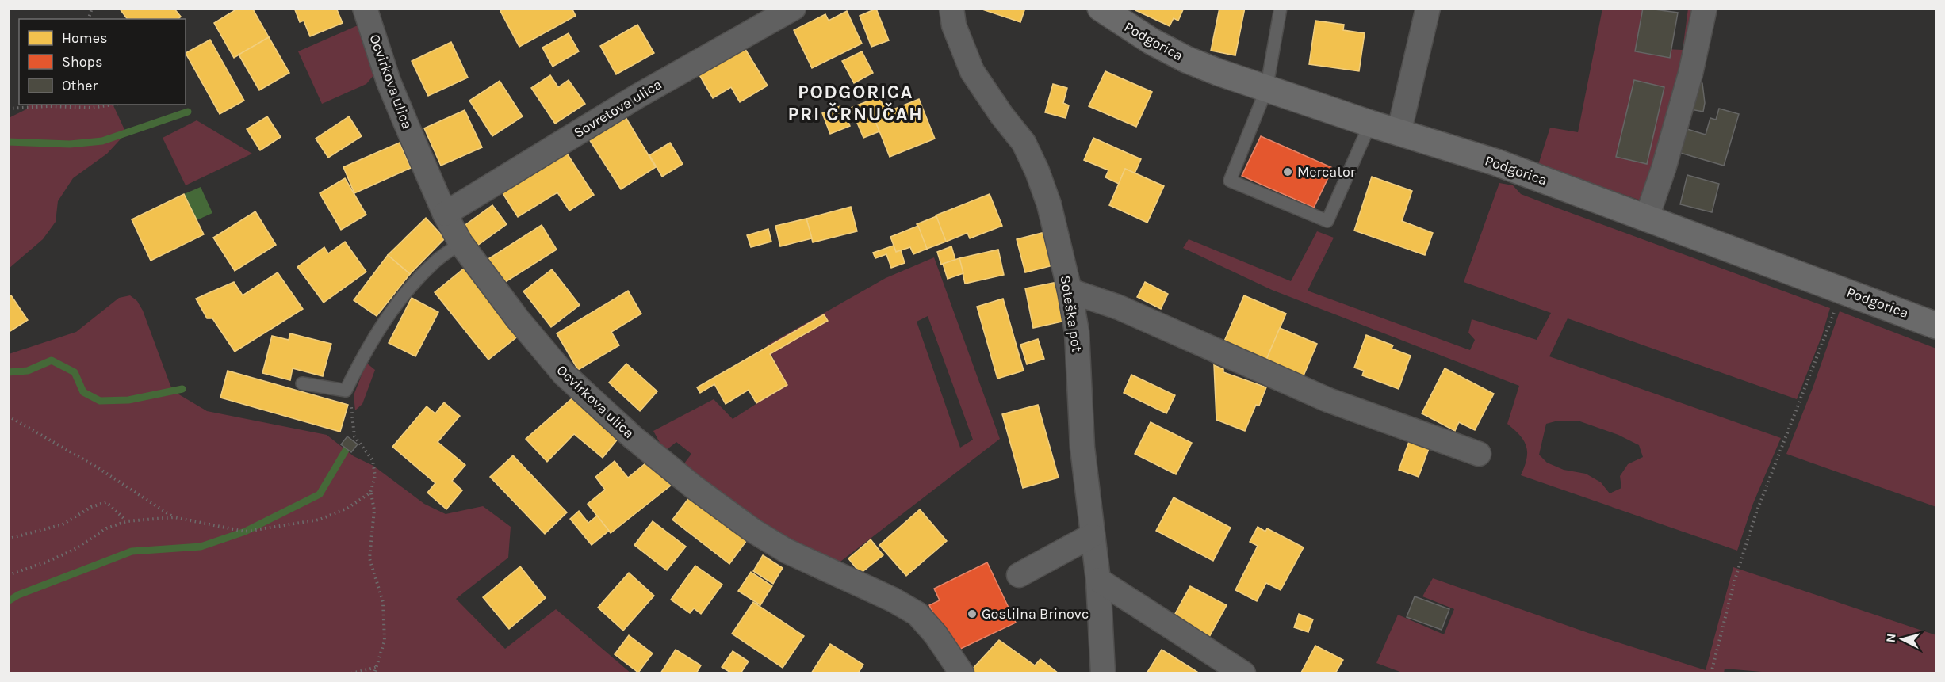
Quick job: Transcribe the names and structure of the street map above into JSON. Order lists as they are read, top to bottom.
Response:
{
  "streets": {
    "main road": ["Podgorica"],
    "street": ["Ocvirkova ulica", "Sovretova ulica", "Soteška pot"]
  },
  "crossings": [
    ["Ocvirkova ulica", "Sovretova ulica"]
  ],
  "districts": ["PODGORICA PRI ČRNUČAH"],
  "places": ["Mercator", "Gostilna Brinovc"],
  "legend": ["Homes", "Shops", "Other"],
  "north": "left"
}
